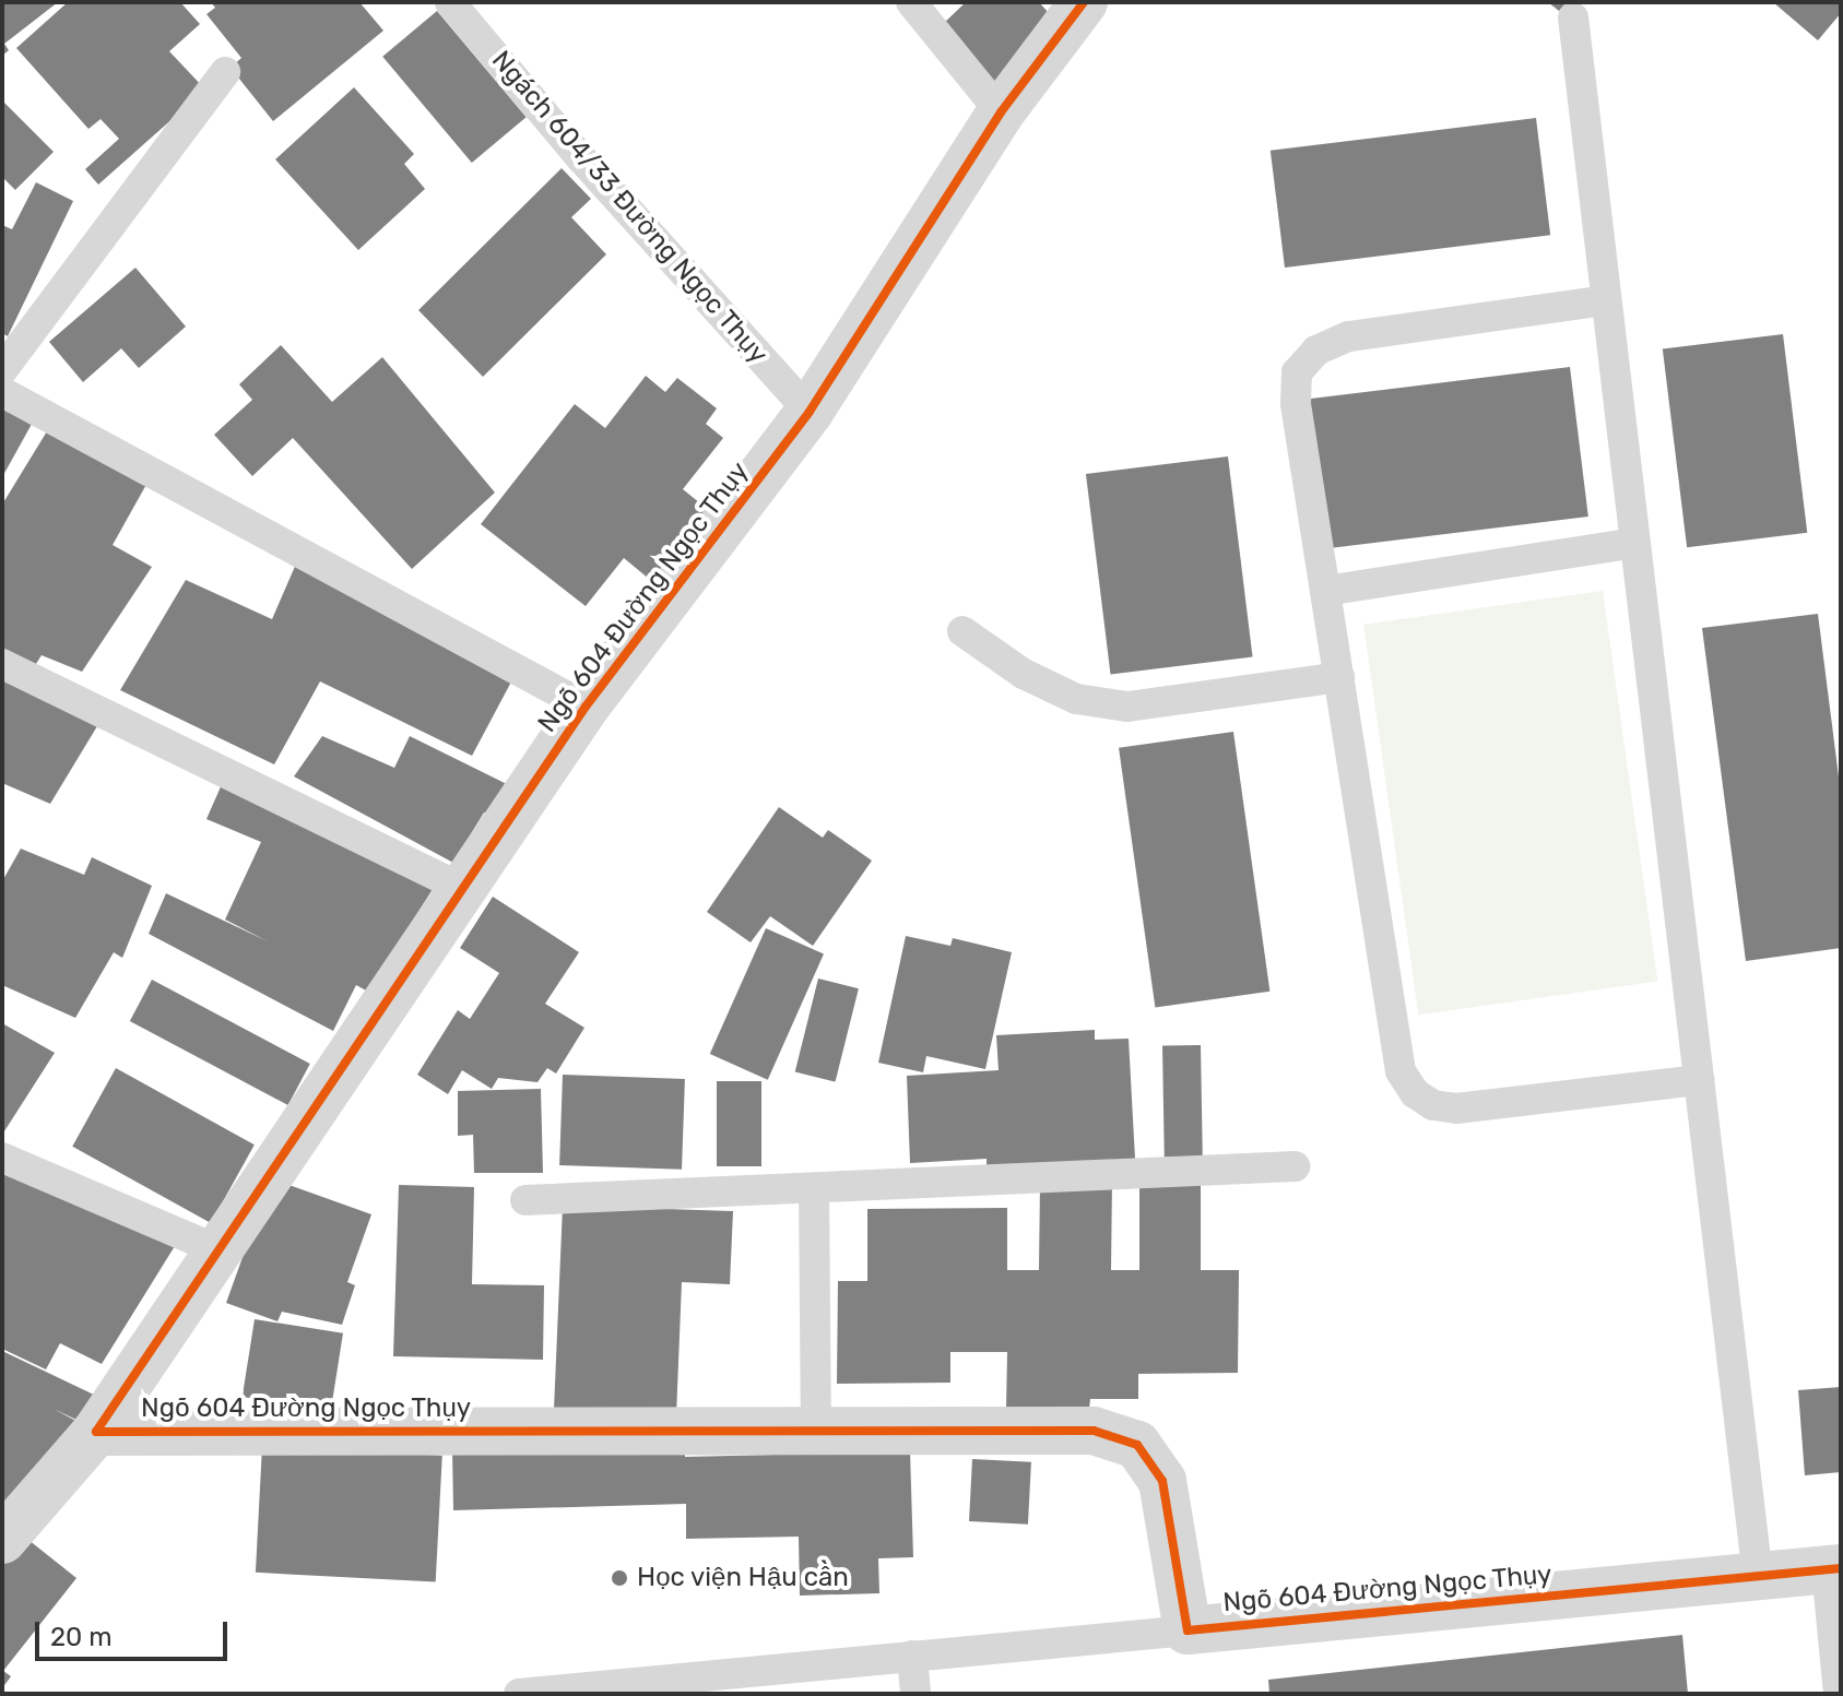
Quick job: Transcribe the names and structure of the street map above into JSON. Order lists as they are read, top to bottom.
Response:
{
  "streets": {
    "street": ["Ngõ 604 Đường Ngọc Thụy"],
    "lane": ["Ngách 604/33 Đường Ngọc Thụy"]
  },
  "crossings": [
    ["Ngách 604/33 Đường Ngọc Thụy", "Ngõ 604 Đường Ngọc Thụy"]
  ],
  "places": ["Học viện Hậu cần"],
  "scale_bar": "20 m"
}
